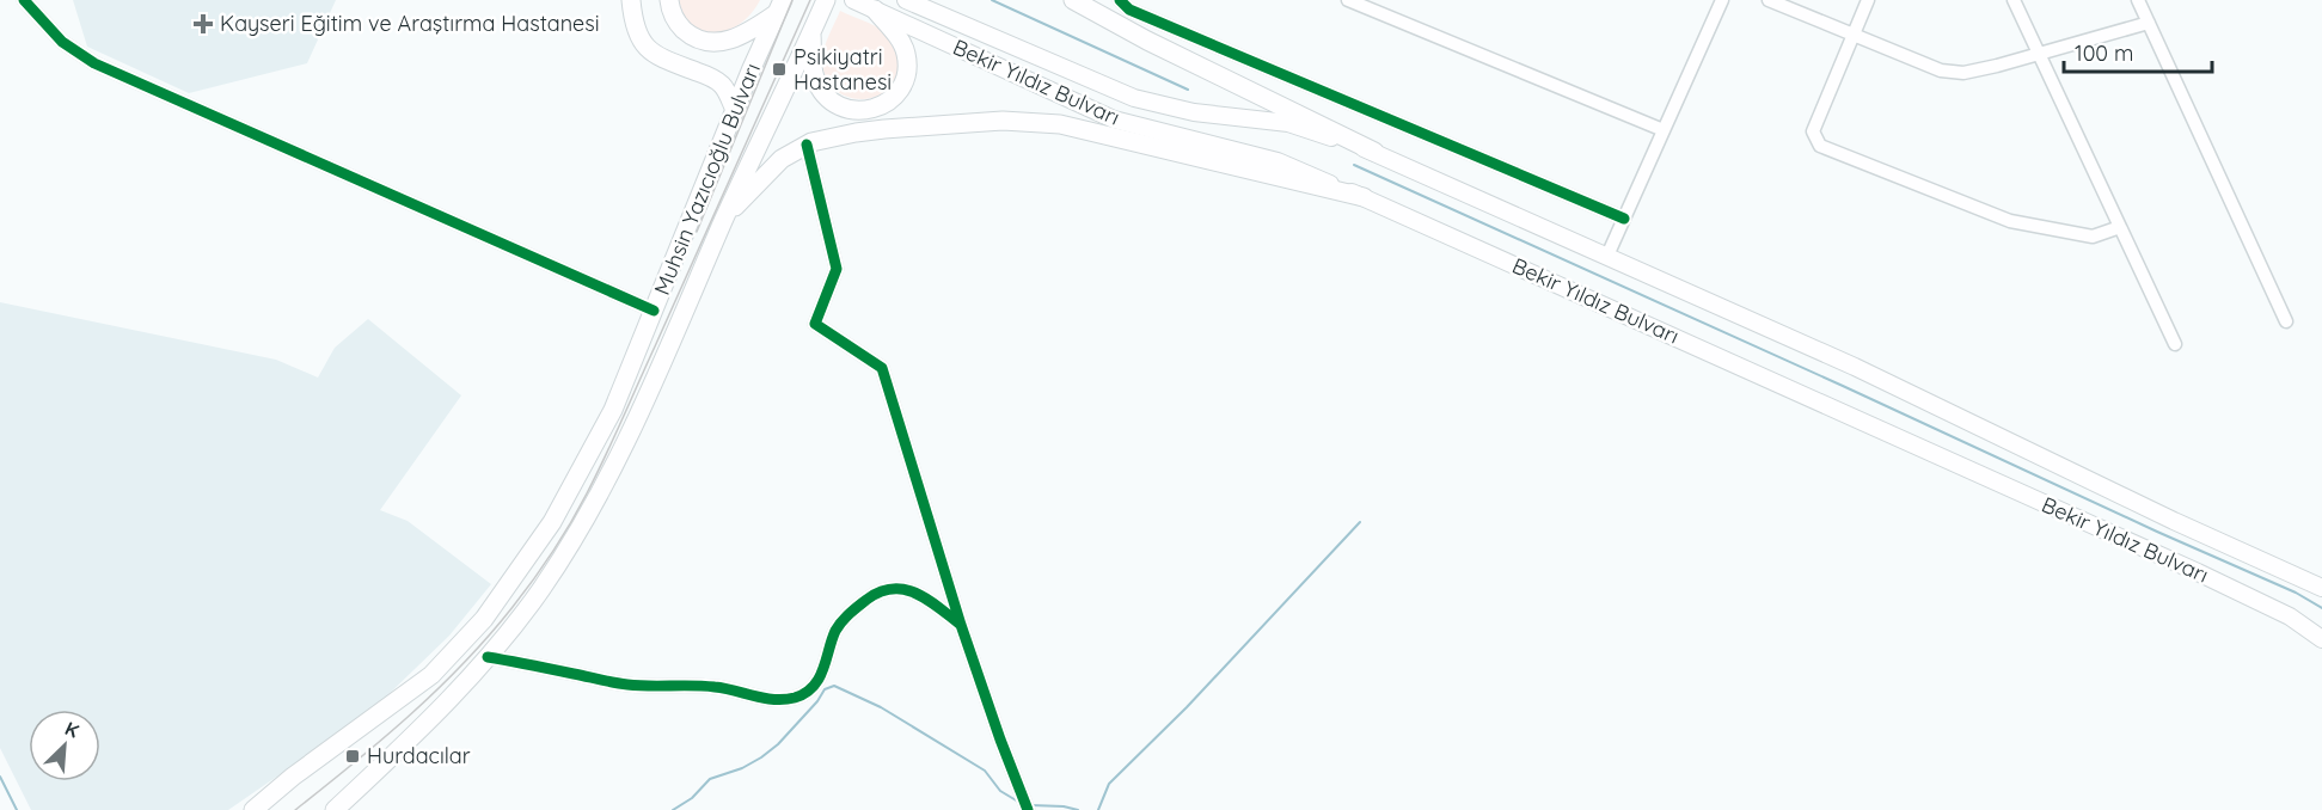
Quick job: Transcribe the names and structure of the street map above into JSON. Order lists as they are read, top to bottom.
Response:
{
  "streets": {
    "highway": ["Muhsin Yazıcıoğlu Bulvarı"],
    "main road": ["Bekir Yıldız Bulvarı"]
  },
  "places": {
    "health": ["Kayseri Eğitim ve Araştırma Hastanesi"],
    "transit": ["Psikiyatri Hastanesi", "Hurdacılar"]
  },
  "scale_bar": "100 m",
  "north": "top right"
}
